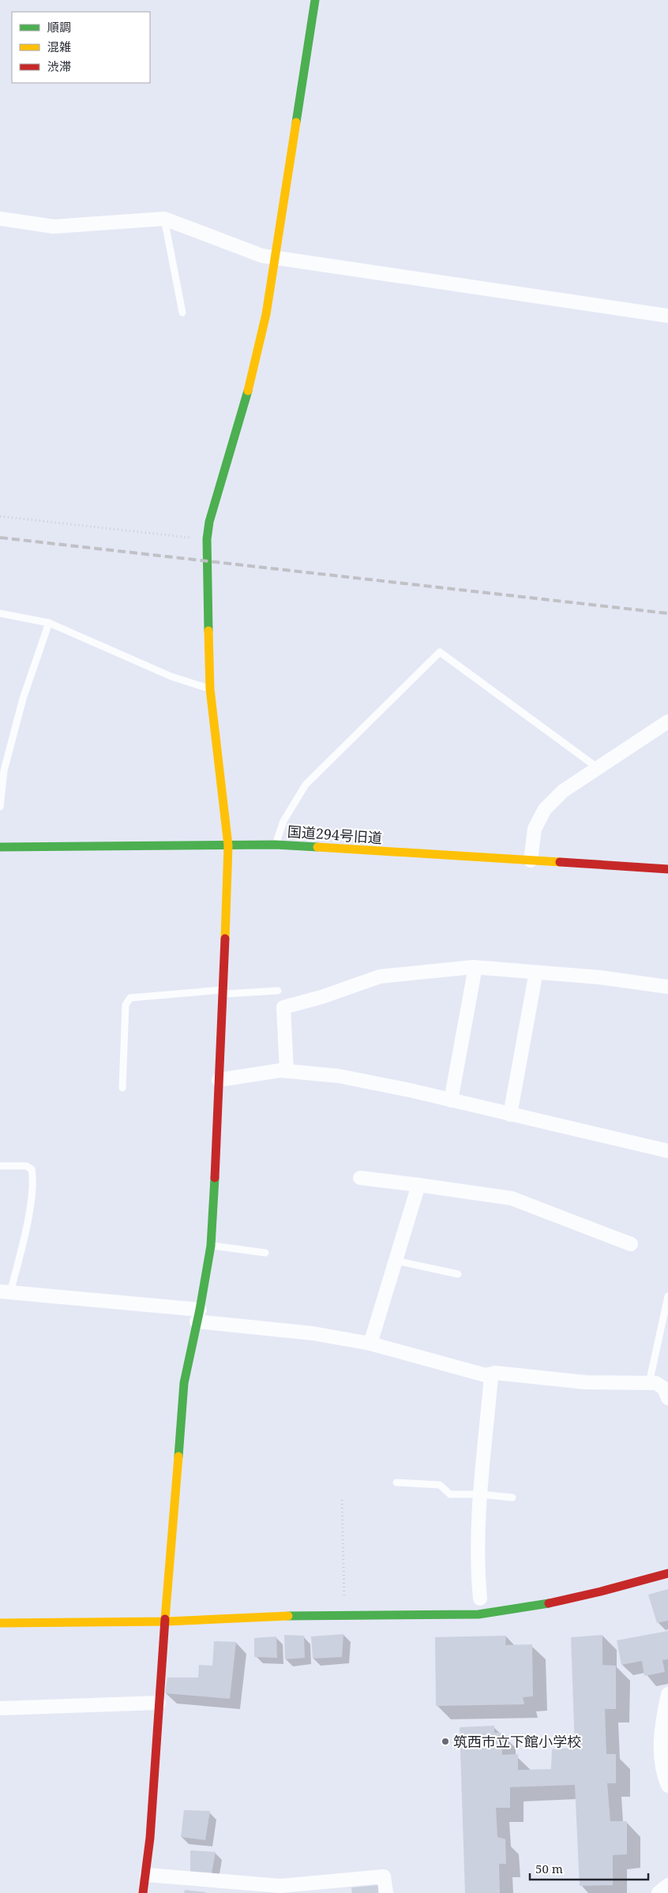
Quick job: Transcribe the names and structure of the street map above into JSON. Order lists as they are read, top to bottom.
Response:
{
  "streets": {
    "street": ["国道294号旧道"]
  },
  "places": ["筑西市立下館小学校"],
  "legend": ["順調", "混雑", "渋滞"],
  "scale_bar": "50 m"
}
